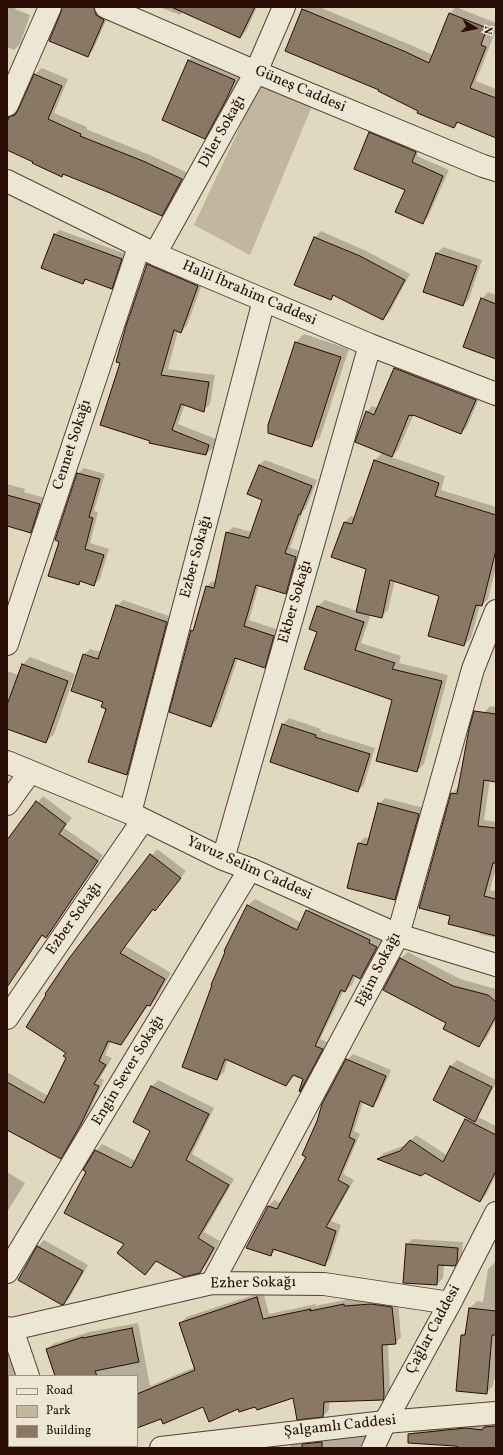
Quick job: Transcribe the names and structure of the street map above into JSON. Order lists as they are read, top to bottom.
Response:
{
  "streets": {
    "street": [
      "Güneş Caddesi",
      "Diler Sokağı",
      "Halil İbrahim Caddesi",
      "Cennet Sokağı",
      "Ezber Sokağı",
      "Ekber Sokağı",
      "Yavuz Selim Caddesi",
      "Eğim Sokağı",
      "Engin Sever Sokağı",
      "Ezher Sokağı",
      "Çağlar Caddesi",
      "Şalgamlı Caddesi"
    ]
  },
  "crossings": [
    ["Güneş Caddesi", "Diler Sokağı"],
    ["Diler Sokağı", "Halil İbrahim Caddesi"],
    ["Diler Sokağı", "Cennet Sokağı"],
    ["Halil İbrahim Caddesi", "Cennet Sokağı"],
    ["Halil İbrahim Caddesi", "Ezber Sokağı"],
    ["Halil İbrahim Caddesi", "Ekber Sokağı"],
    ["Ezber Sokağı", "Yavuz Selim Caddesi"],
    ["Ekber Sokağı", "Yavuz Selim Caddesi"],
    ["Yavuz Selim Caddesi", "Eğim Sokağı"],
    ["Yavuz Selim Caddesi", "Engin Sever Sokağı"],
    ["Eğim Sokağı", "Ezher Sokağı"],
    ["Ezher Sokağı", "Çağlar Caddesi"],
    ["Çağlar Caddesi", "Şalgamlı Caddesi"]
  ],
  "legend": ["Road", "Park", "Building"],
  "north": "right"
}
